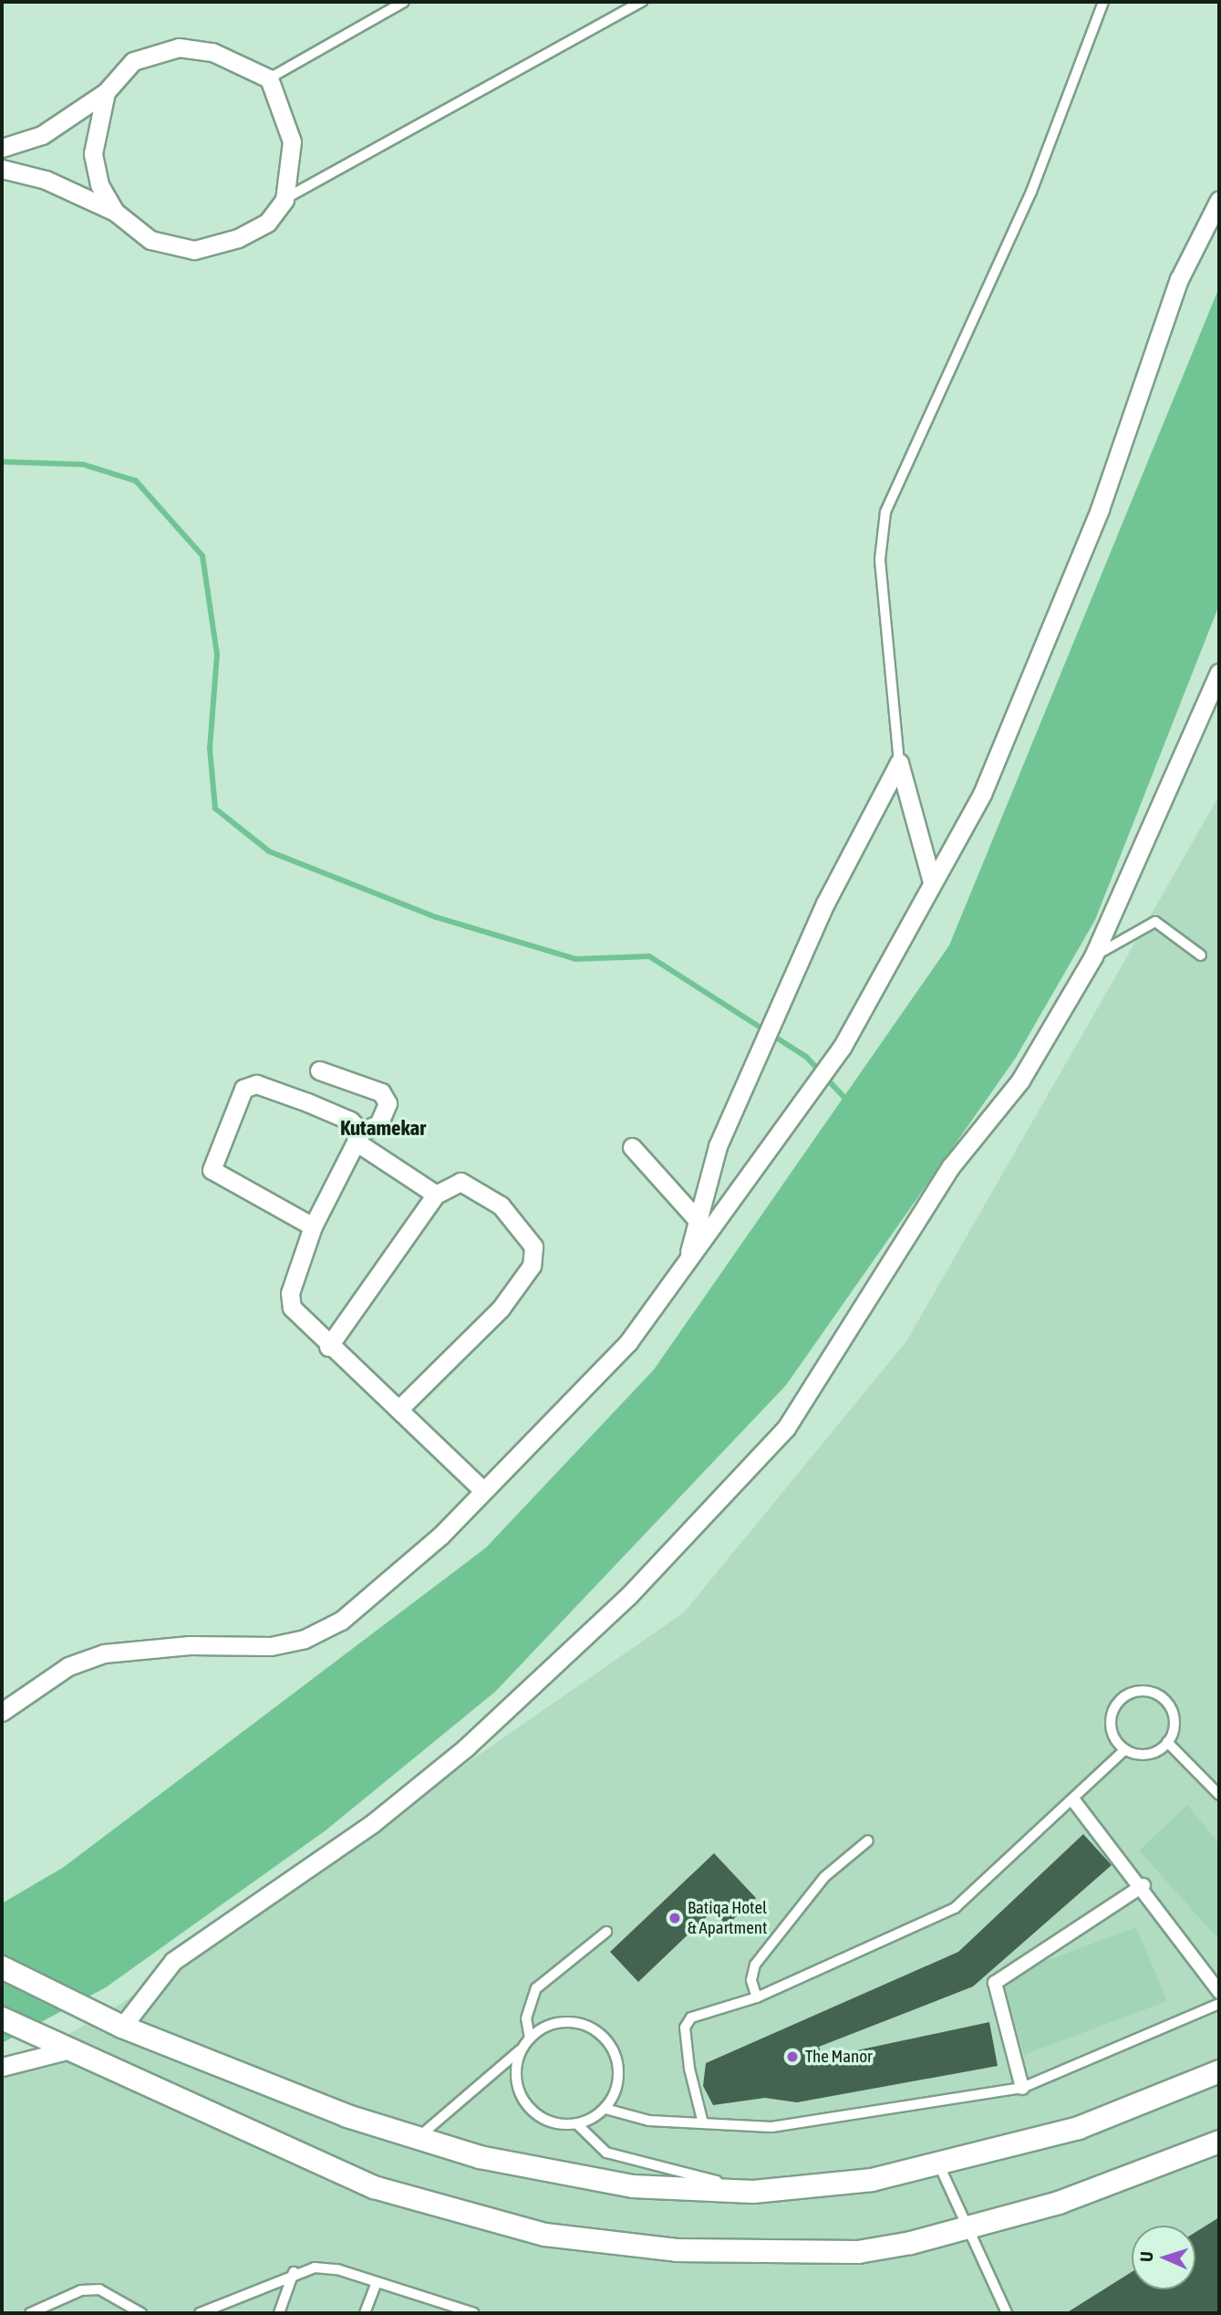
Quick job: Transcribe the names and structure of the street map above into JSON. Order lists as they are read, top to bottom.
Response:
{
  "districts": ["Kutamekar"],
  "places": ["Batiqa Hotel & Apartment", "The Manor"],
  "north": "left"
}
